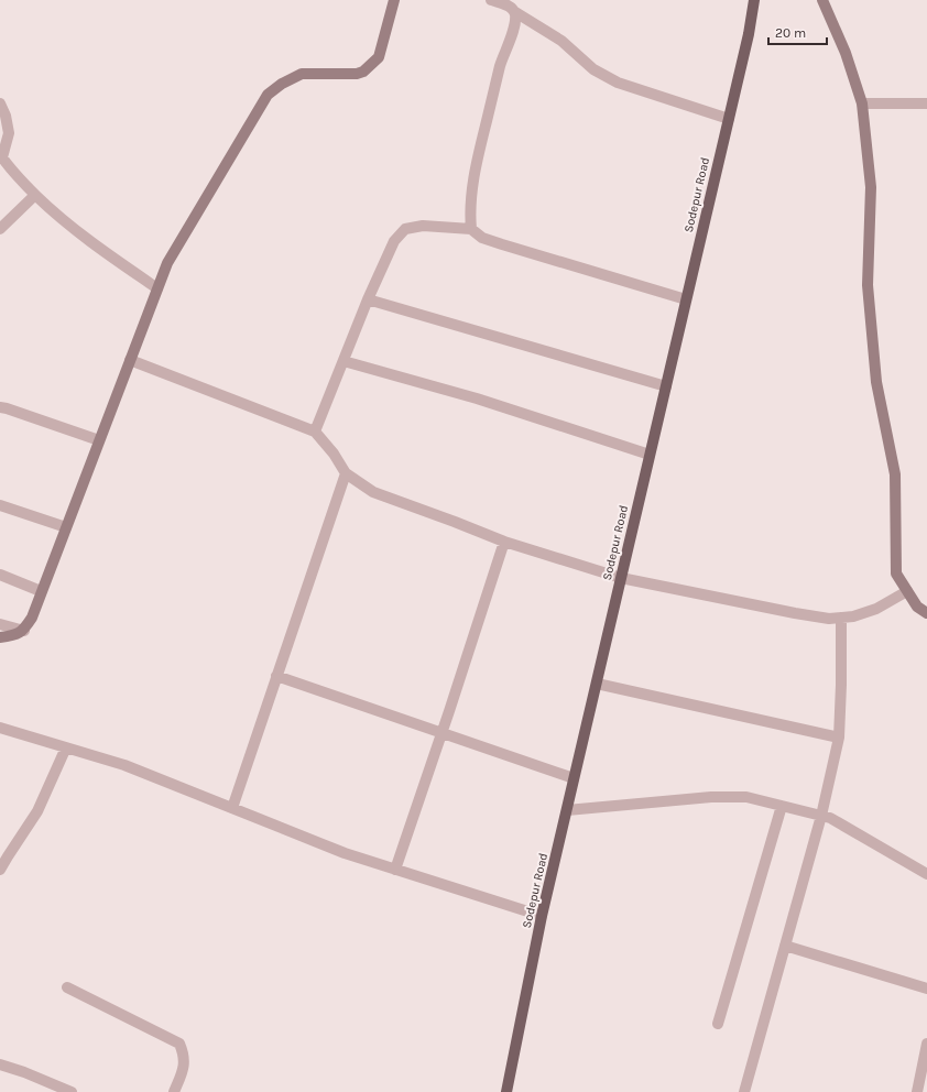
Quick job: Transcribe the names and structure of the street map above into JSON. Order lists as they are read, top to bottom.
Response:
{
  "streets": {
    "main road": ["Sodepur Road"]
  },
  "scale_bar": "20 m"
}
